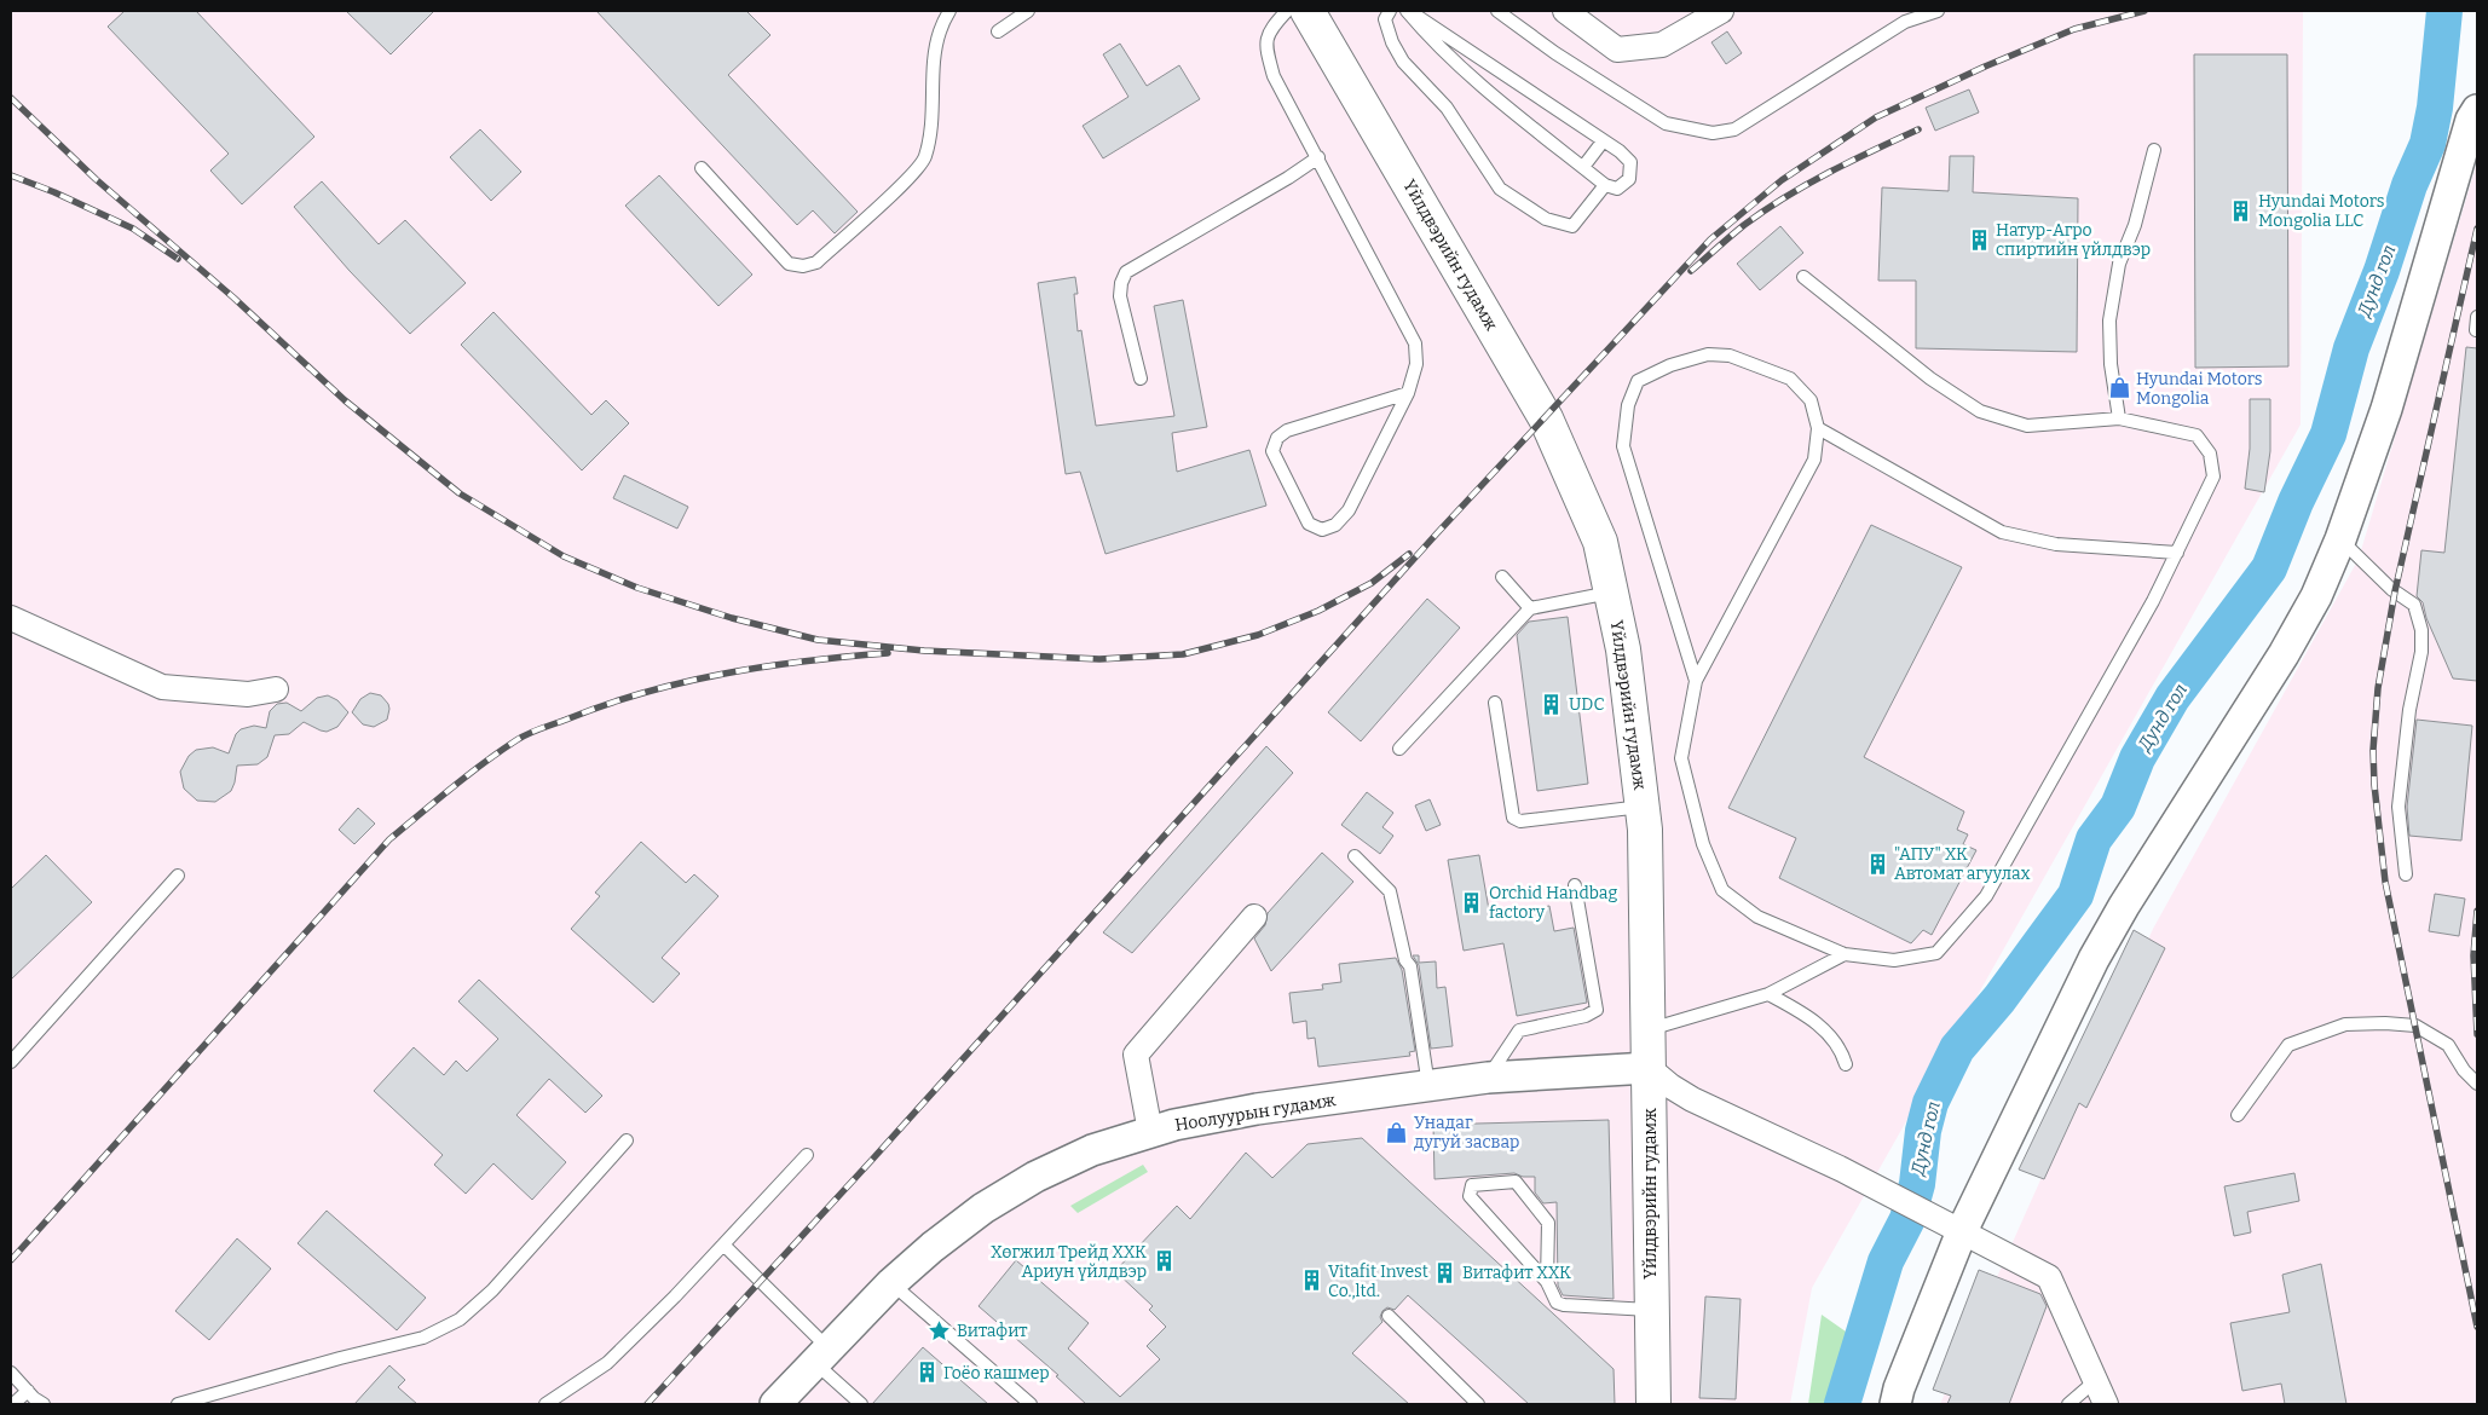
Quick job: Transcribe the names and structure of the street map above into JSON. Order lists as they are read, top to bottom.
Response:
{
  "streets": {
    "main road": ["Yйлдвэрийн гудамж"],
    "street": ["Ноолуурын гудамж"]
  },
  "crossings": [
    ["Yйлдвэрийн гудамж", "Ноолуурын гудамж"]
  ],
  "water": ["Дунд гол"],
  "places": {
    "building": [
      "Hyundai Motors Mongolia LLC",
      "Натур-Агро спиртийн үйлдвэр",
      "UDC",
      "\"АПУ\" ХК Автомат агуулах",
      "Orchid Handbag factory",
      "Хөгжил Трейд ХХК Ариун үйлдвэр",
      "Витафит ХХК",
      "Vitafit Invest Co.,ltd.",
      "Гоёо кашмер"
    ],
    "shop": ["Hyundai Motors Mongolia", "Унадаг дугуй засвар"],
    "place": ["Витафит"]
  }
}
